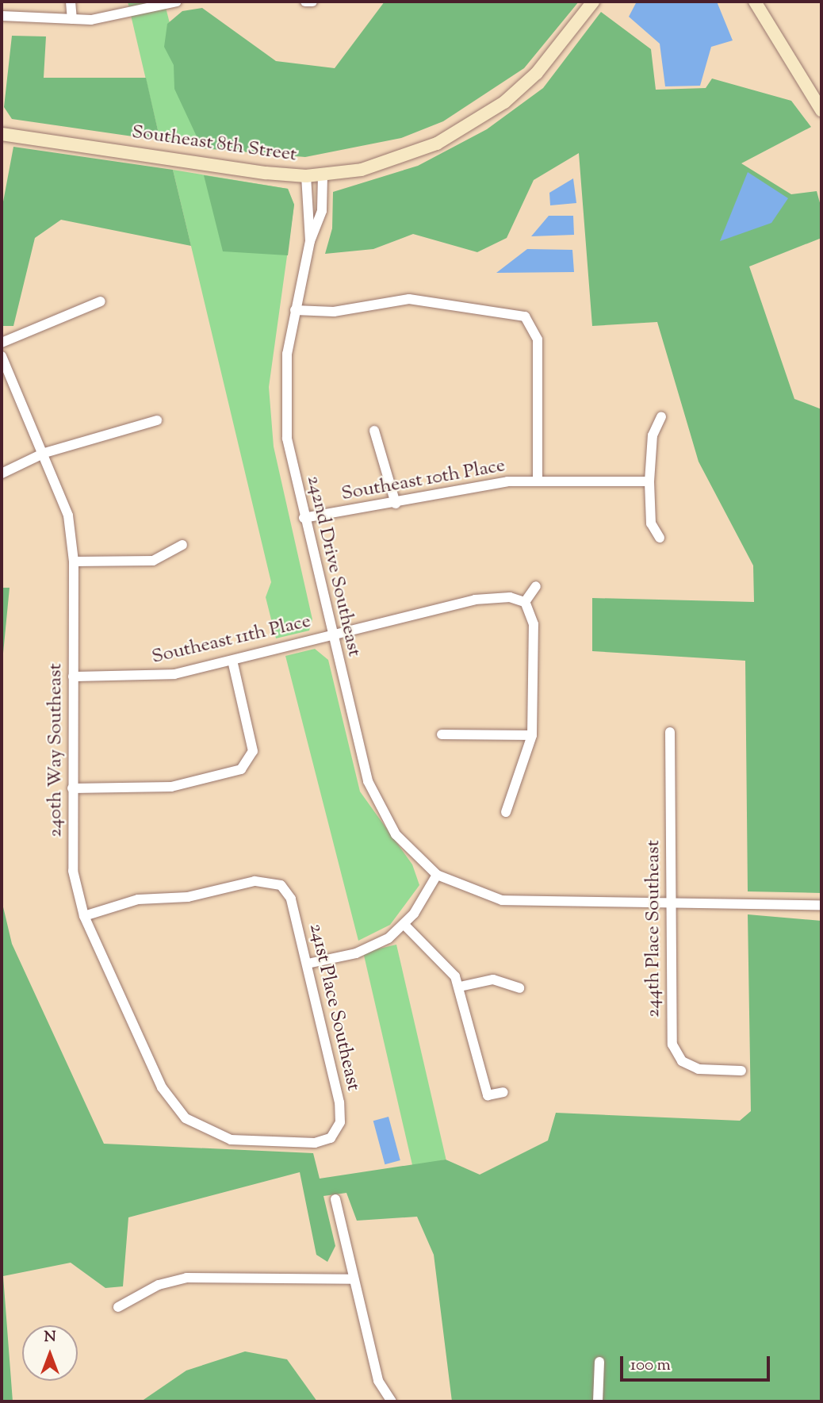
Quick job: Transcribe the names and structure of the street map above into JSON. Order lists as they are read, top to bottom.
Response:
{
  "streets": {
    "street": [
      "Southeast 8th Street",
      "Southeast 10th Place",
      "242nd Drive Southeast",
      "Southeast 11th Place",
      "240th Way Southeast",
      "244th Place Southeast",
      "241st Place Southeast"
    ]
  },
  "crossings": [
    ["Southeast 8th Street", "242nd Drive Southeast"],
    ["Southeast 10th Place", "242nd Drive Southeast"],
    ["242nd Drive Southeast", "Southeast 11th Place"],
    ["Southeast 11th Place", "240th Way Southeast"],
    ["240th Way Southeast", "241st Place Southeast"]
  ],
  "scale_bar": "100 m",
  "north": "top"
}
